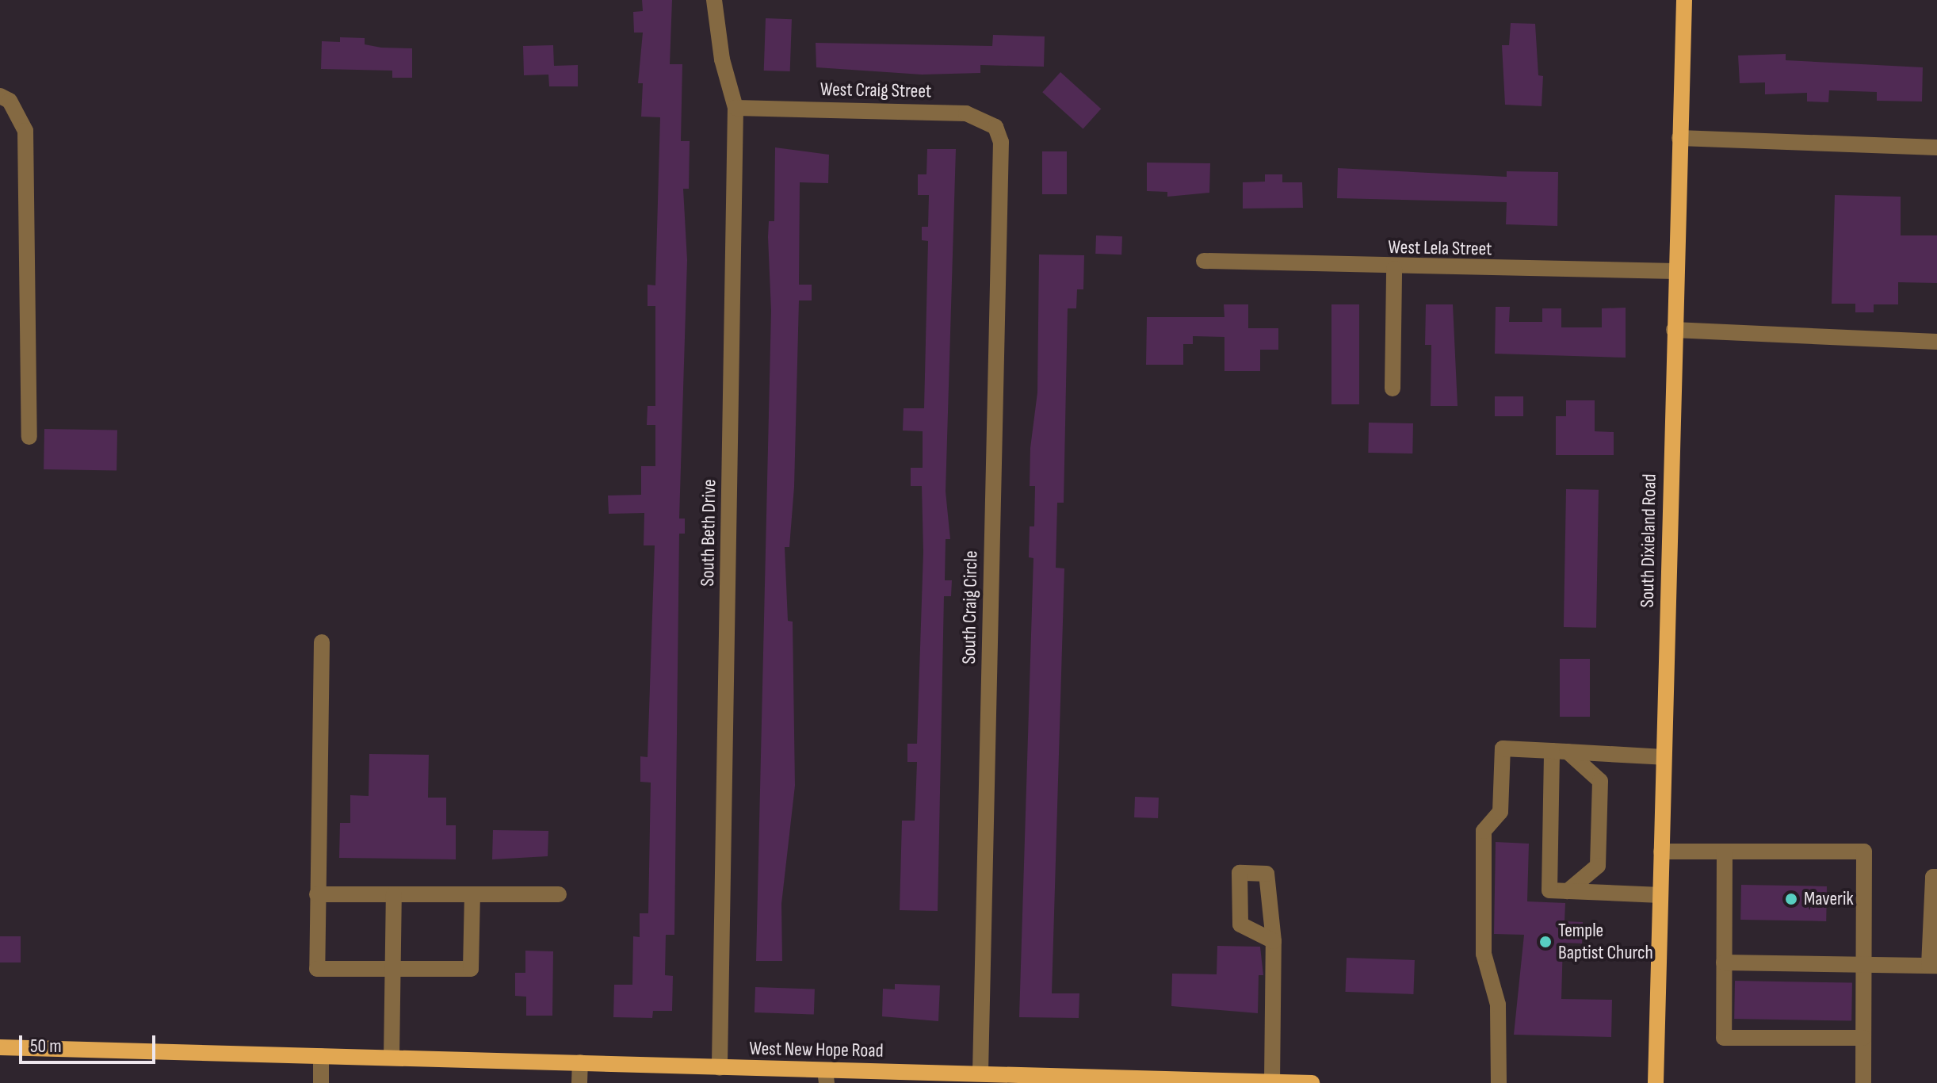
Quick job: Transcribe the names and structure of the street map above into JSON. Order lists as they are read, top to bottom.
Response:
{
  "streets": {
    "main road": ["South Dixieland Road", "West New Hope Road"],
    "street": [
      "West Craig Street",
      "West Lela Street",
      "South Beth Drive",
      "South Craig Circle"
    ]
  },
  "crossings": [
    ["West Craig Street", "South Beth Drive"],
    ["West Craig Street", "South Craig Circle"],
    ["West Lela Street", "South Dixieland Road"],
    ["South Beth Drive", "West New Hope Road"],
    ["South Craig Circle", "West New Hope Road"]
  ],
  "places": ["Maverik", "Temple Baptist Church"],
  "scale_bar": "50 m"
}
